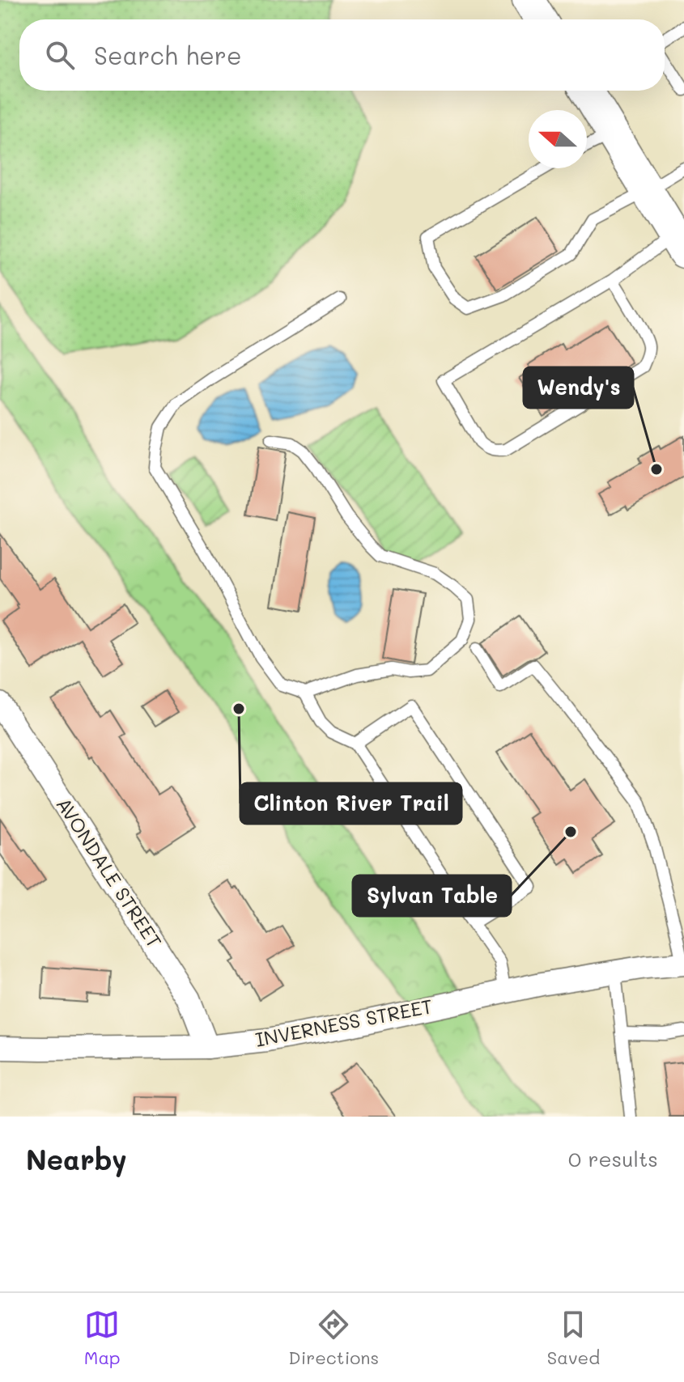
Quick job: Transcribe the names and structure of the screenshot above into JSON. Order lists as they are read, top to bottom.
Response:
{
  "streets": {
    "street": ["AVONDALE STREET", "INVERNESS STREET"]
  },
  "crossings": [
    ["AVONDALE STREET", "INVERNESS STREET"]
  ],
  "places": ["Wendy's", "Clinton River Trail", "Sylvan Table"],
  "north": "left",
  "page": {
    "search": "Search here",
    "heading": ["Nearby", "0 results"],
    "nav": ["Map", "Directions", "Saved"]
  }
}
